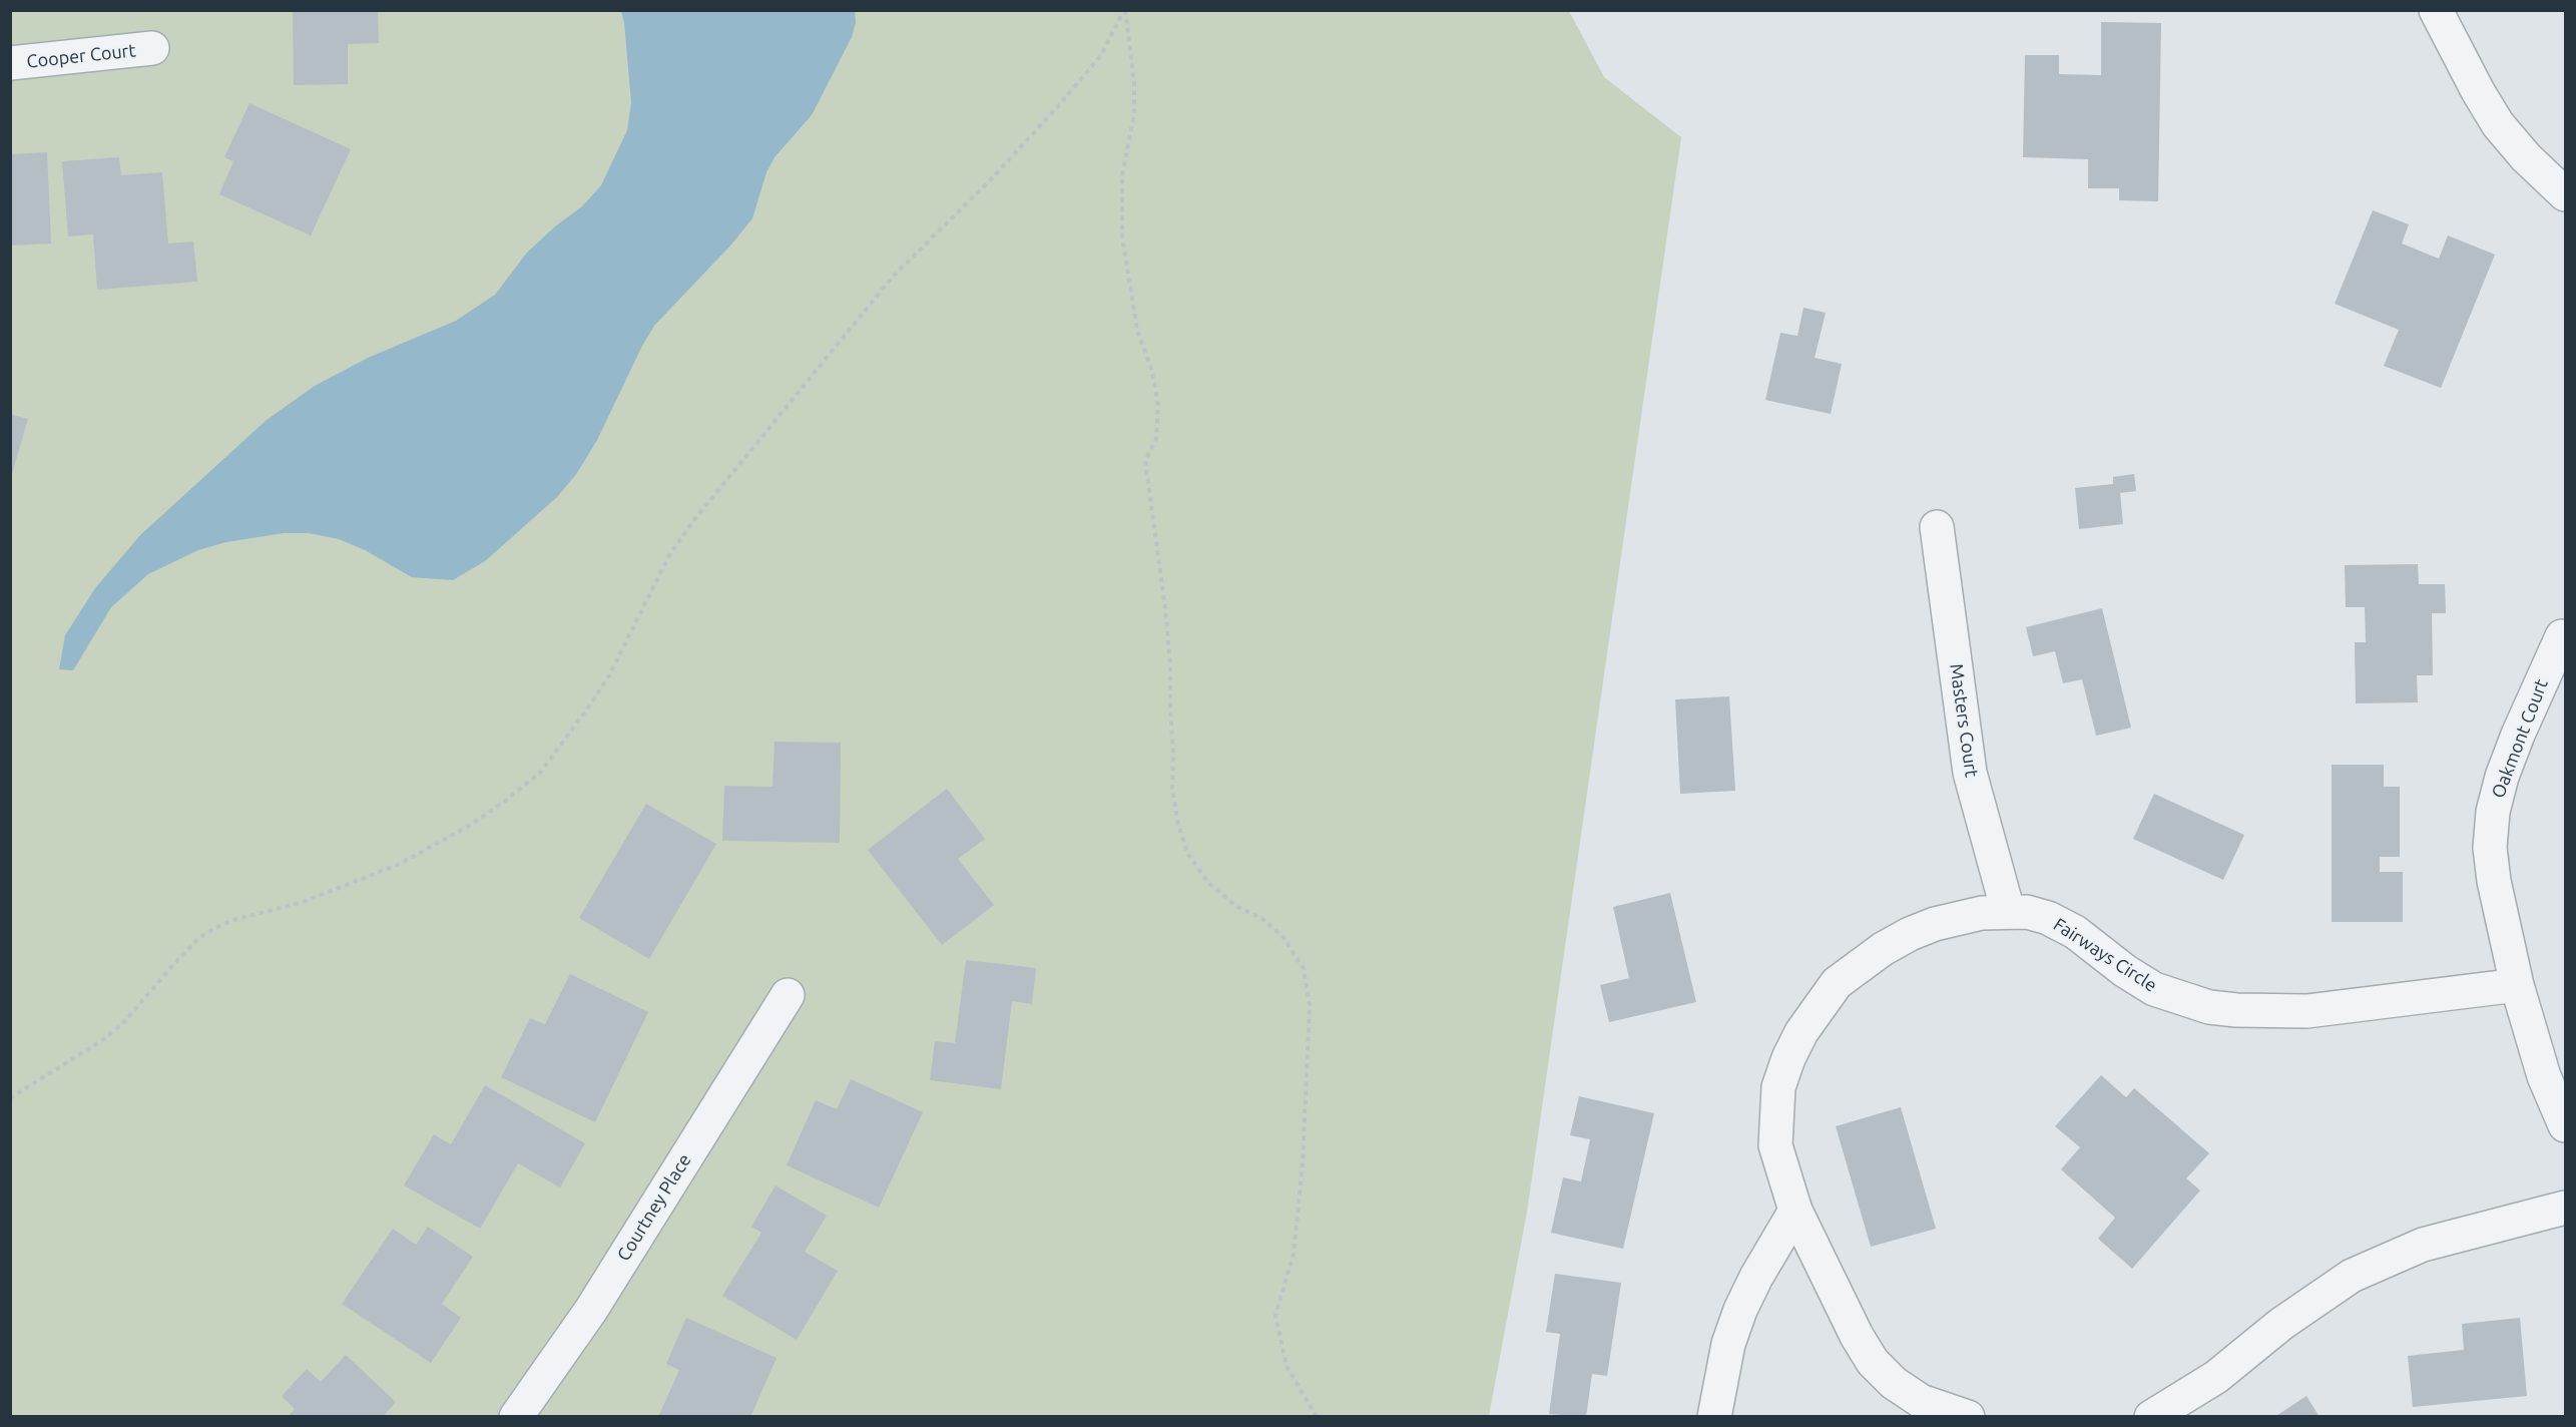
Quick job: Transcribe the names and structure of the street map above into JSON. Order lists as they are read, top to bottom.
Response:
{
  "streets": {
    "street": [
      "Cooper Court",
      "Masters Court",
      "Oakmont Court",
      "Fairways Circle",
      "Courtney Place"
    ]
  },
  "crossings": [
    ["Masters Court", "Fairways Circle"],
    ["Oakmont Court", "Fairways Circle"]
  ]
}
